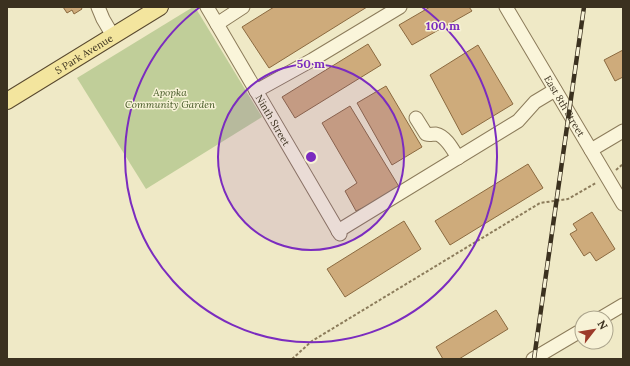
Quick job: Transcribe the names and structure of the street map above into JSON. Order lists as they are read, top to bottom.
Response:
{
  "streets": {
    "main road": ["S Park Avenue"],
    "street": ["East 8th Street", "Ninth Street"]
  },
  "parks": ["Apopka Community Garden"],
  "north": "top right",
  "rings": ["100 m", "50 m"]
}
